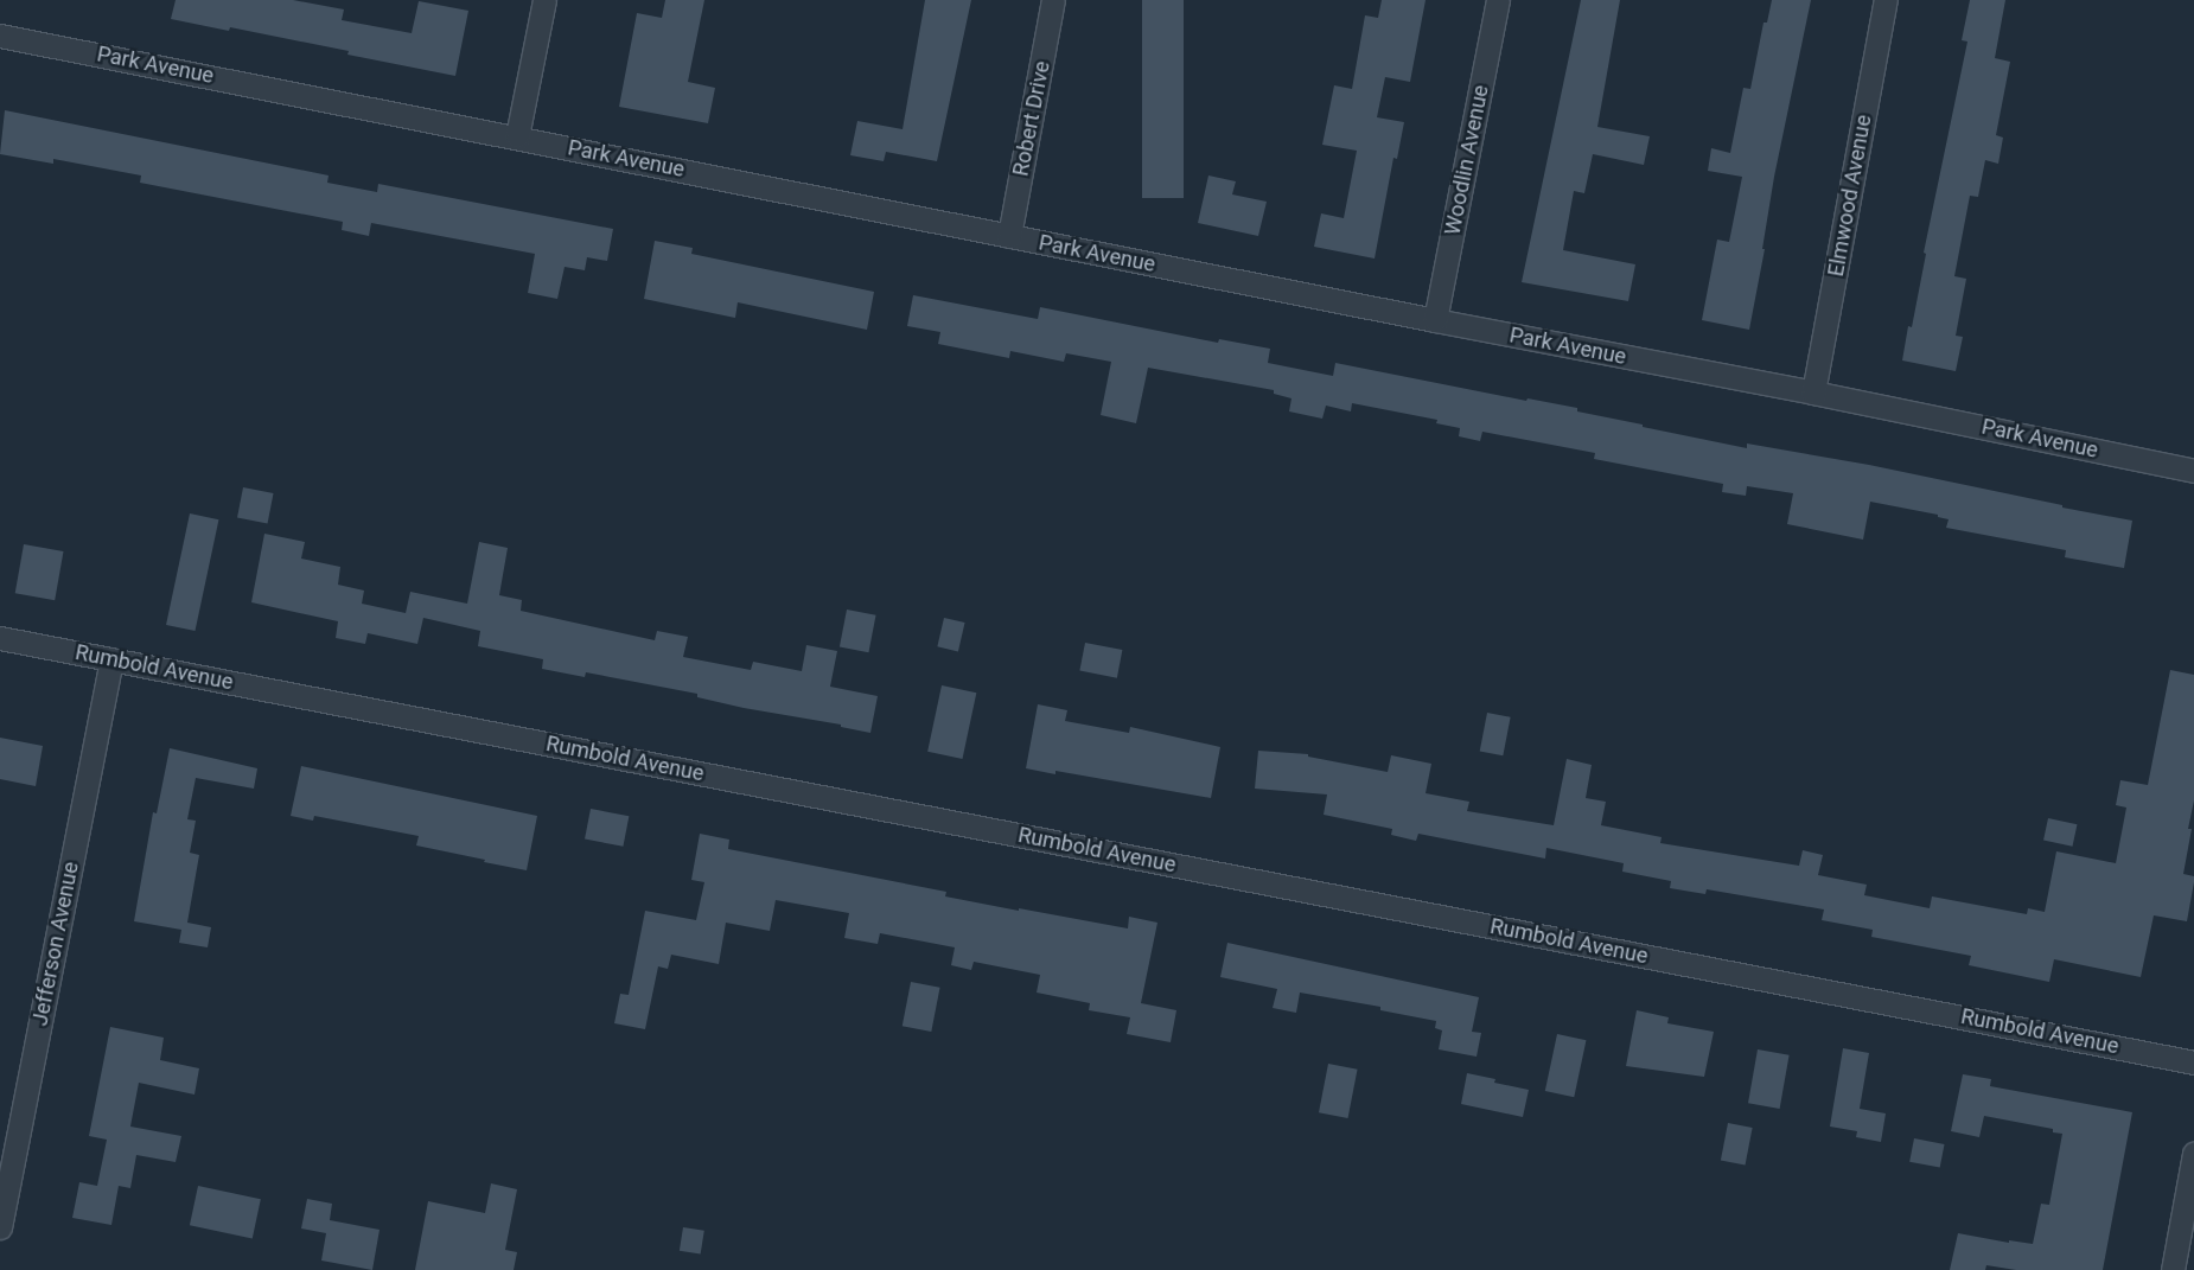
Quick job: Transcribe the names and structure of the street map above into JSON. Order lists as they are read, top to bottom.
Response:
{
  "streets": {
    "street": [
      "Park Avenue",
      "Robert Drive",
      "Woodlin Avenue",
      "Elmwood Avenue",
      "Rumbold Avenue",
      "Jefferson Avenue"
    ]
  },
  "crossings": [
    ["Park Avenue", "Robert Drive"],
    ["Park Avenue", "Woodlin Avenue"],
    ["Park Avenue", "Elmwood Avenue"],
    ["Rumbold Avenue", "Jefferson Avenue"]
  ]
}
